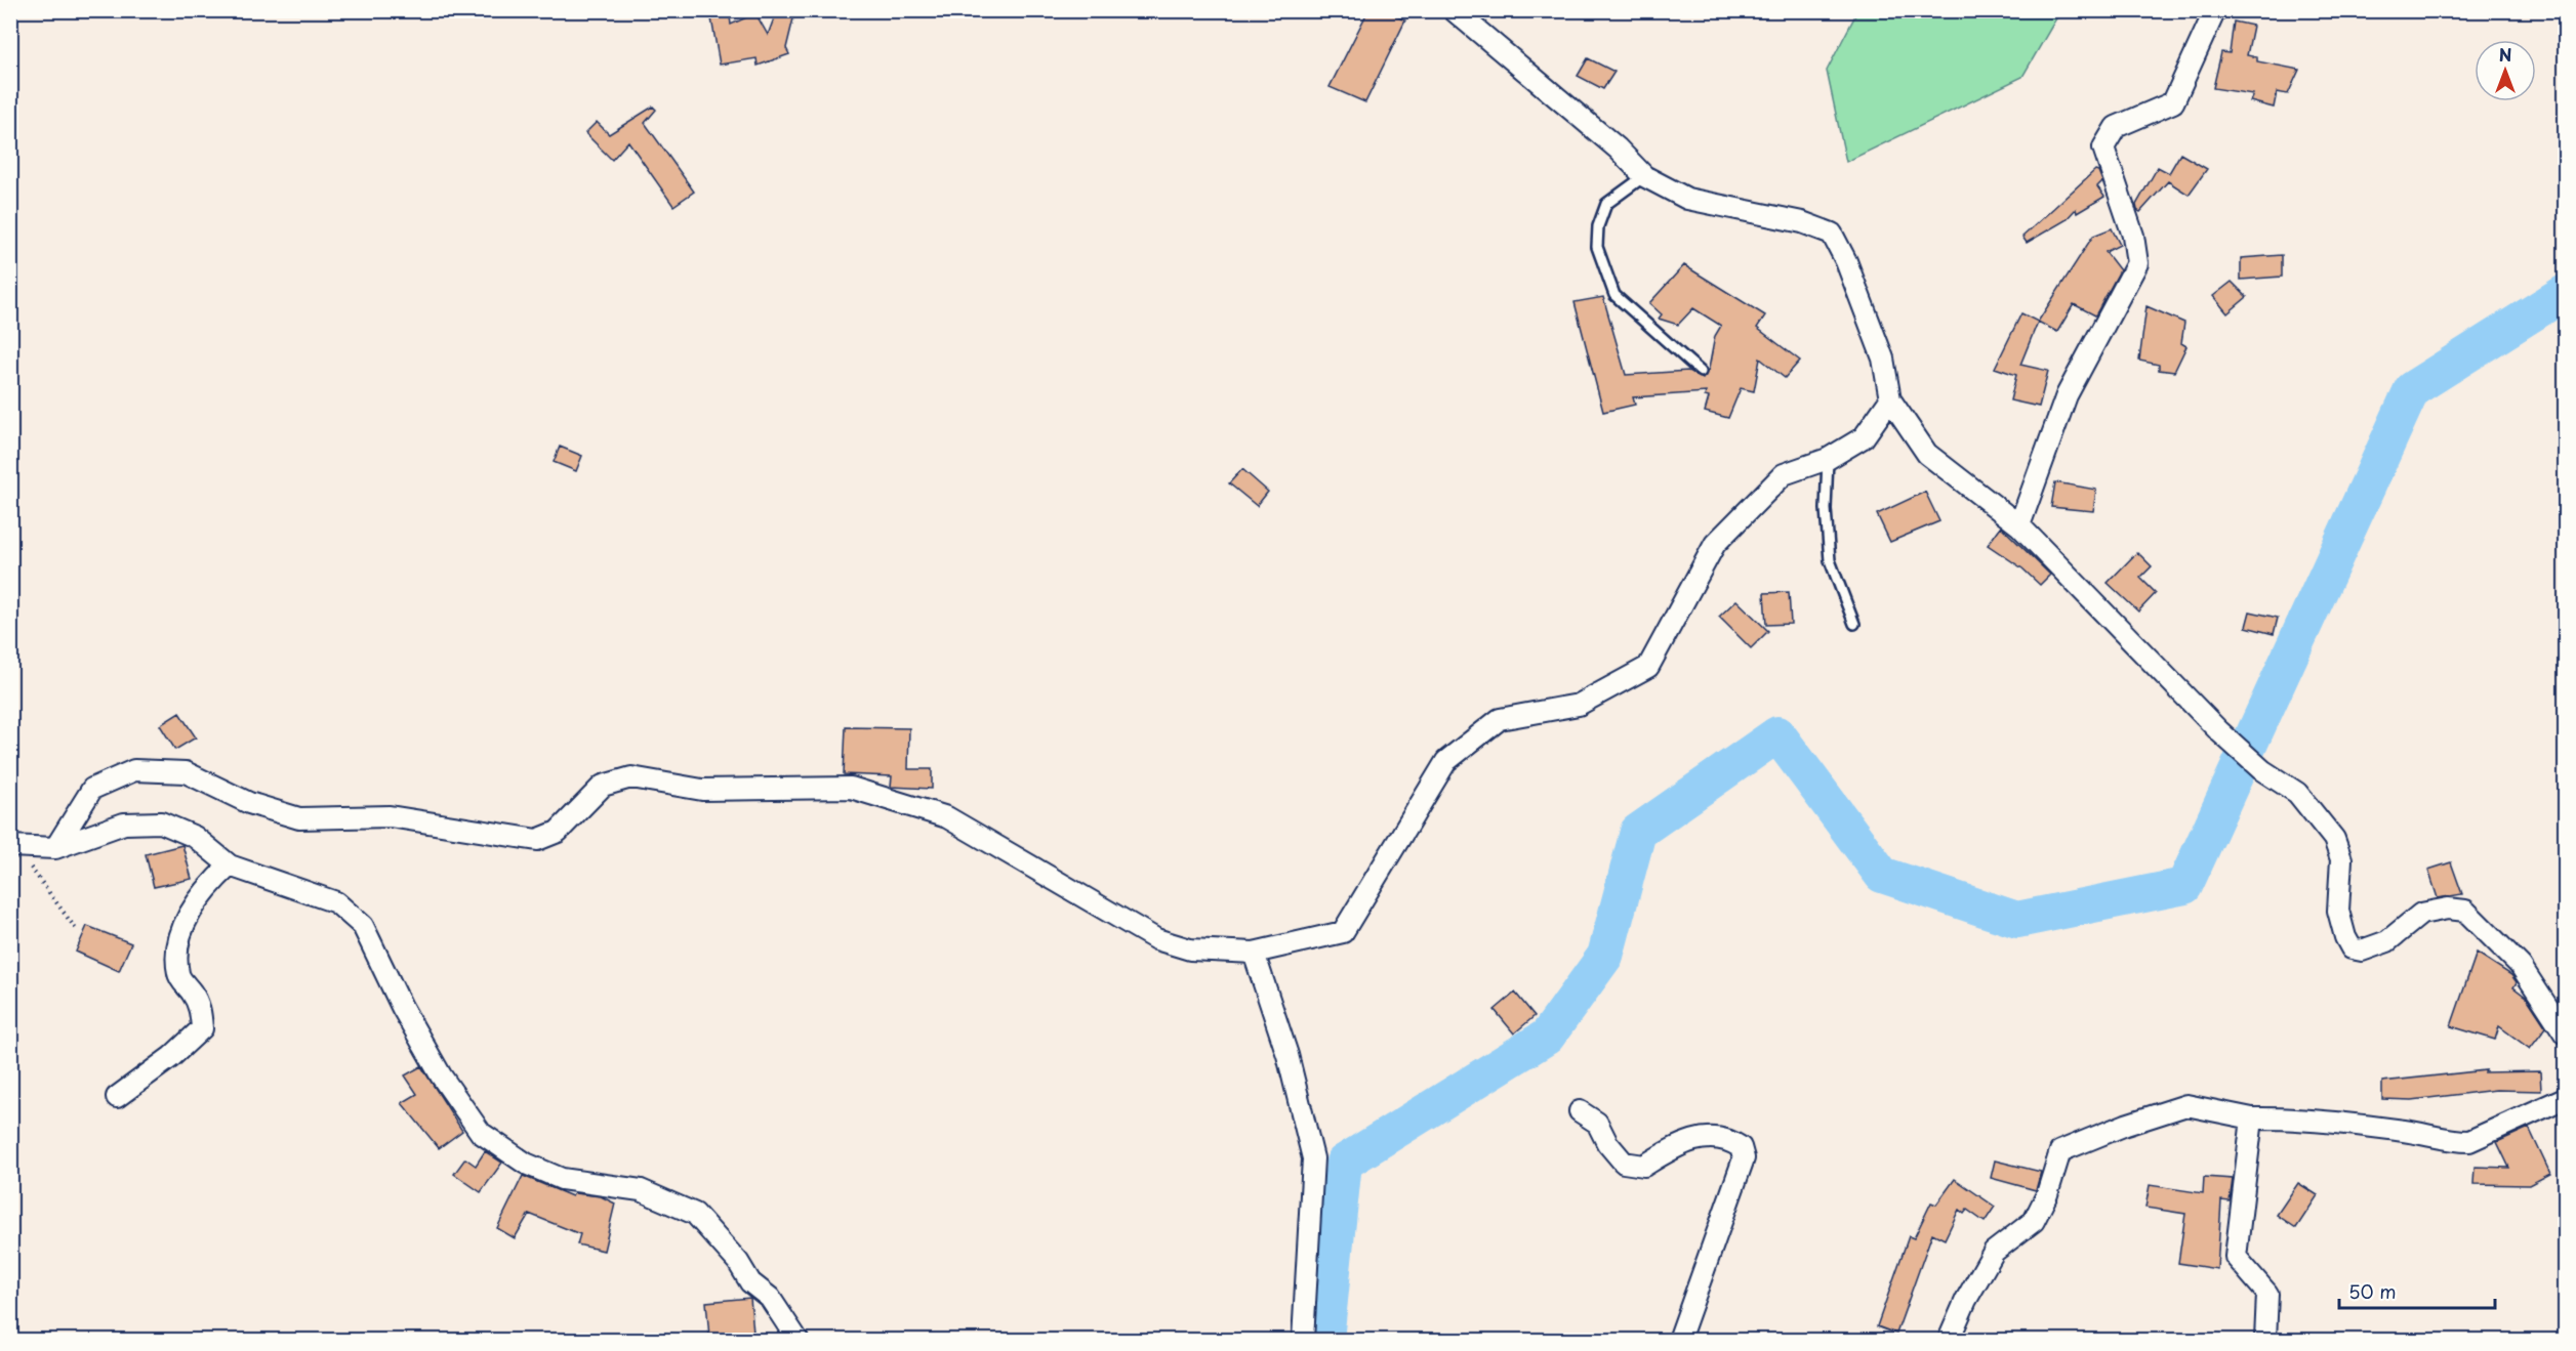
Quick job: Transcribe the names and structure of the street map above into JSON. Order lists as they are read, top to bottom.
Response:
{
  "scale_bar": "50 m",
  "north": "top"
}
